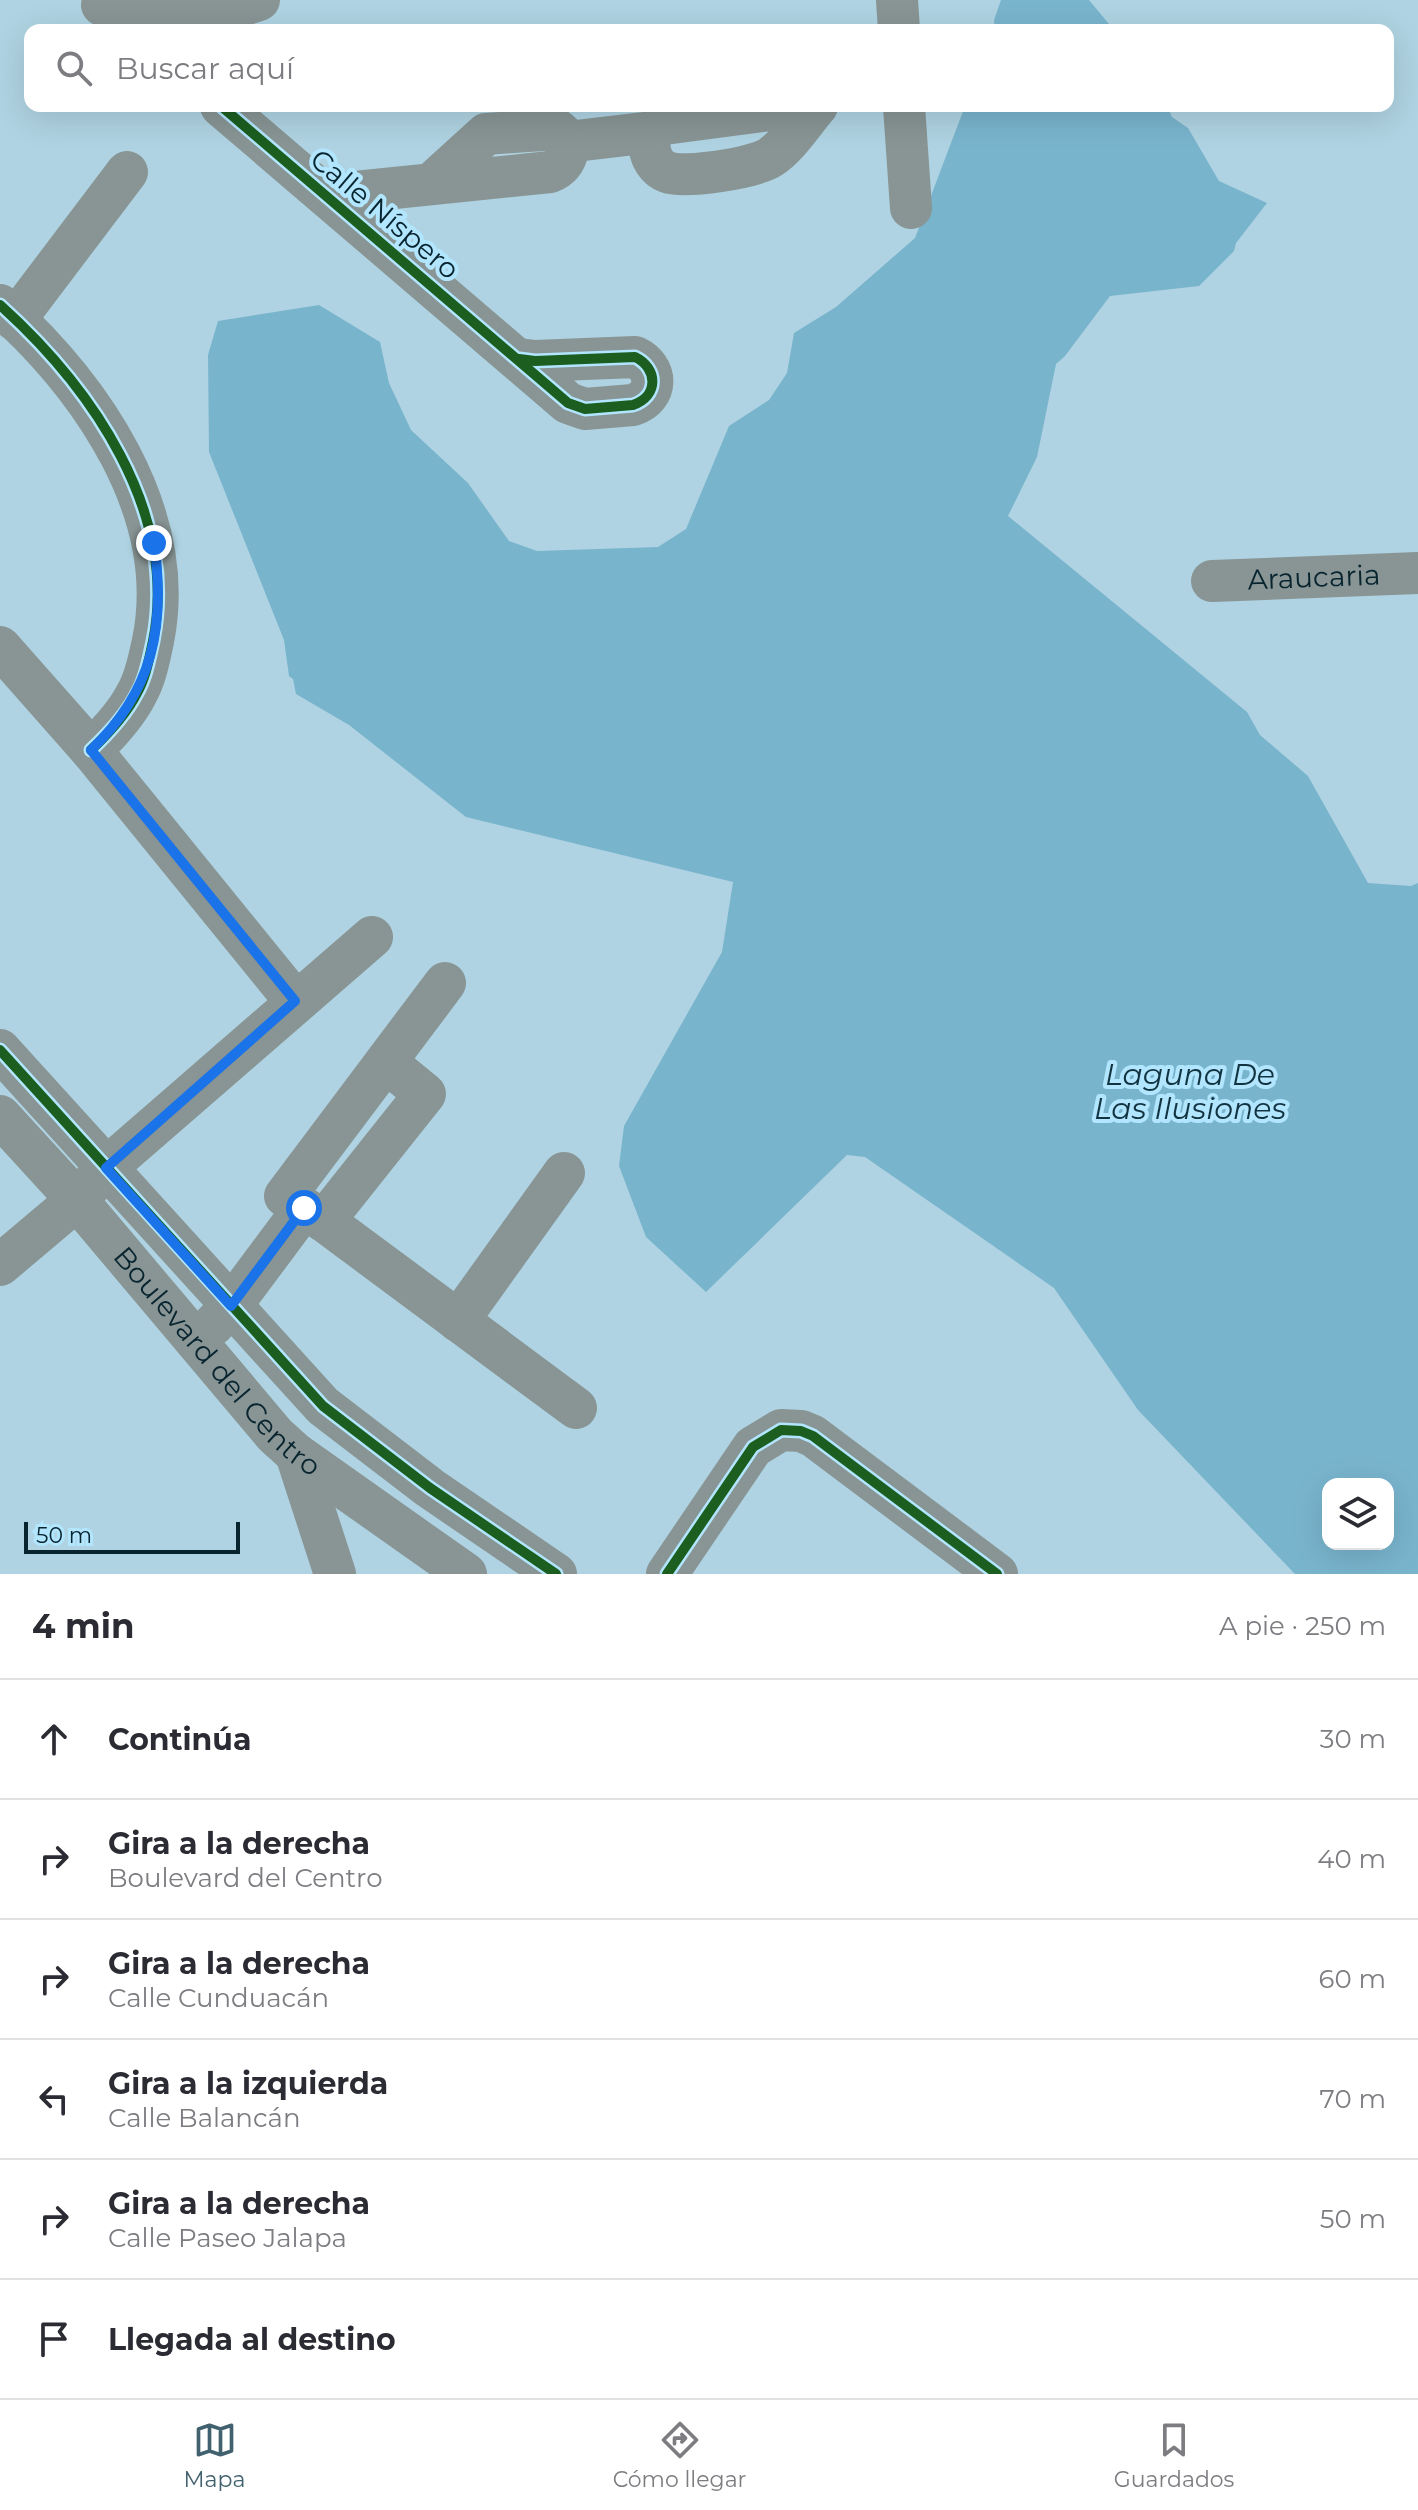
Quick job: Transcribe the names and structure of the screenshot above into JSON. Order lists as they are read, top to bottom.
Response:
{
  "streets": {
    "street": ["Calle Níspero", "Araucaria", "Boulevard del Centro"]
  },
  "water": ["Laguna De Las Ilusiones"],
  "scale_bar": "50 m",
  "page": {
    "search": "Buscar aquí",
    "scale": "50 m",
    "heading": ["4 min", "A pie · 250 m"],
    "list": [
      ["Continúa", "30 m"],
      ["Gira a la derecha", "Boulevard del Centro", "40 m"],
      ["Gira a la derecha", "Calle Cunduacán", "60 m"],
      ["Gira a la izquierda", "Calle Balancán", "70 m"],
      ["Gira a la derecha", "Calle Paseo Jalapa", "50 m"],
      "Llegada al destino"
    ],
    "nav": ["Mapa", "Cómo llegar", "Guardados"]
  }
}
